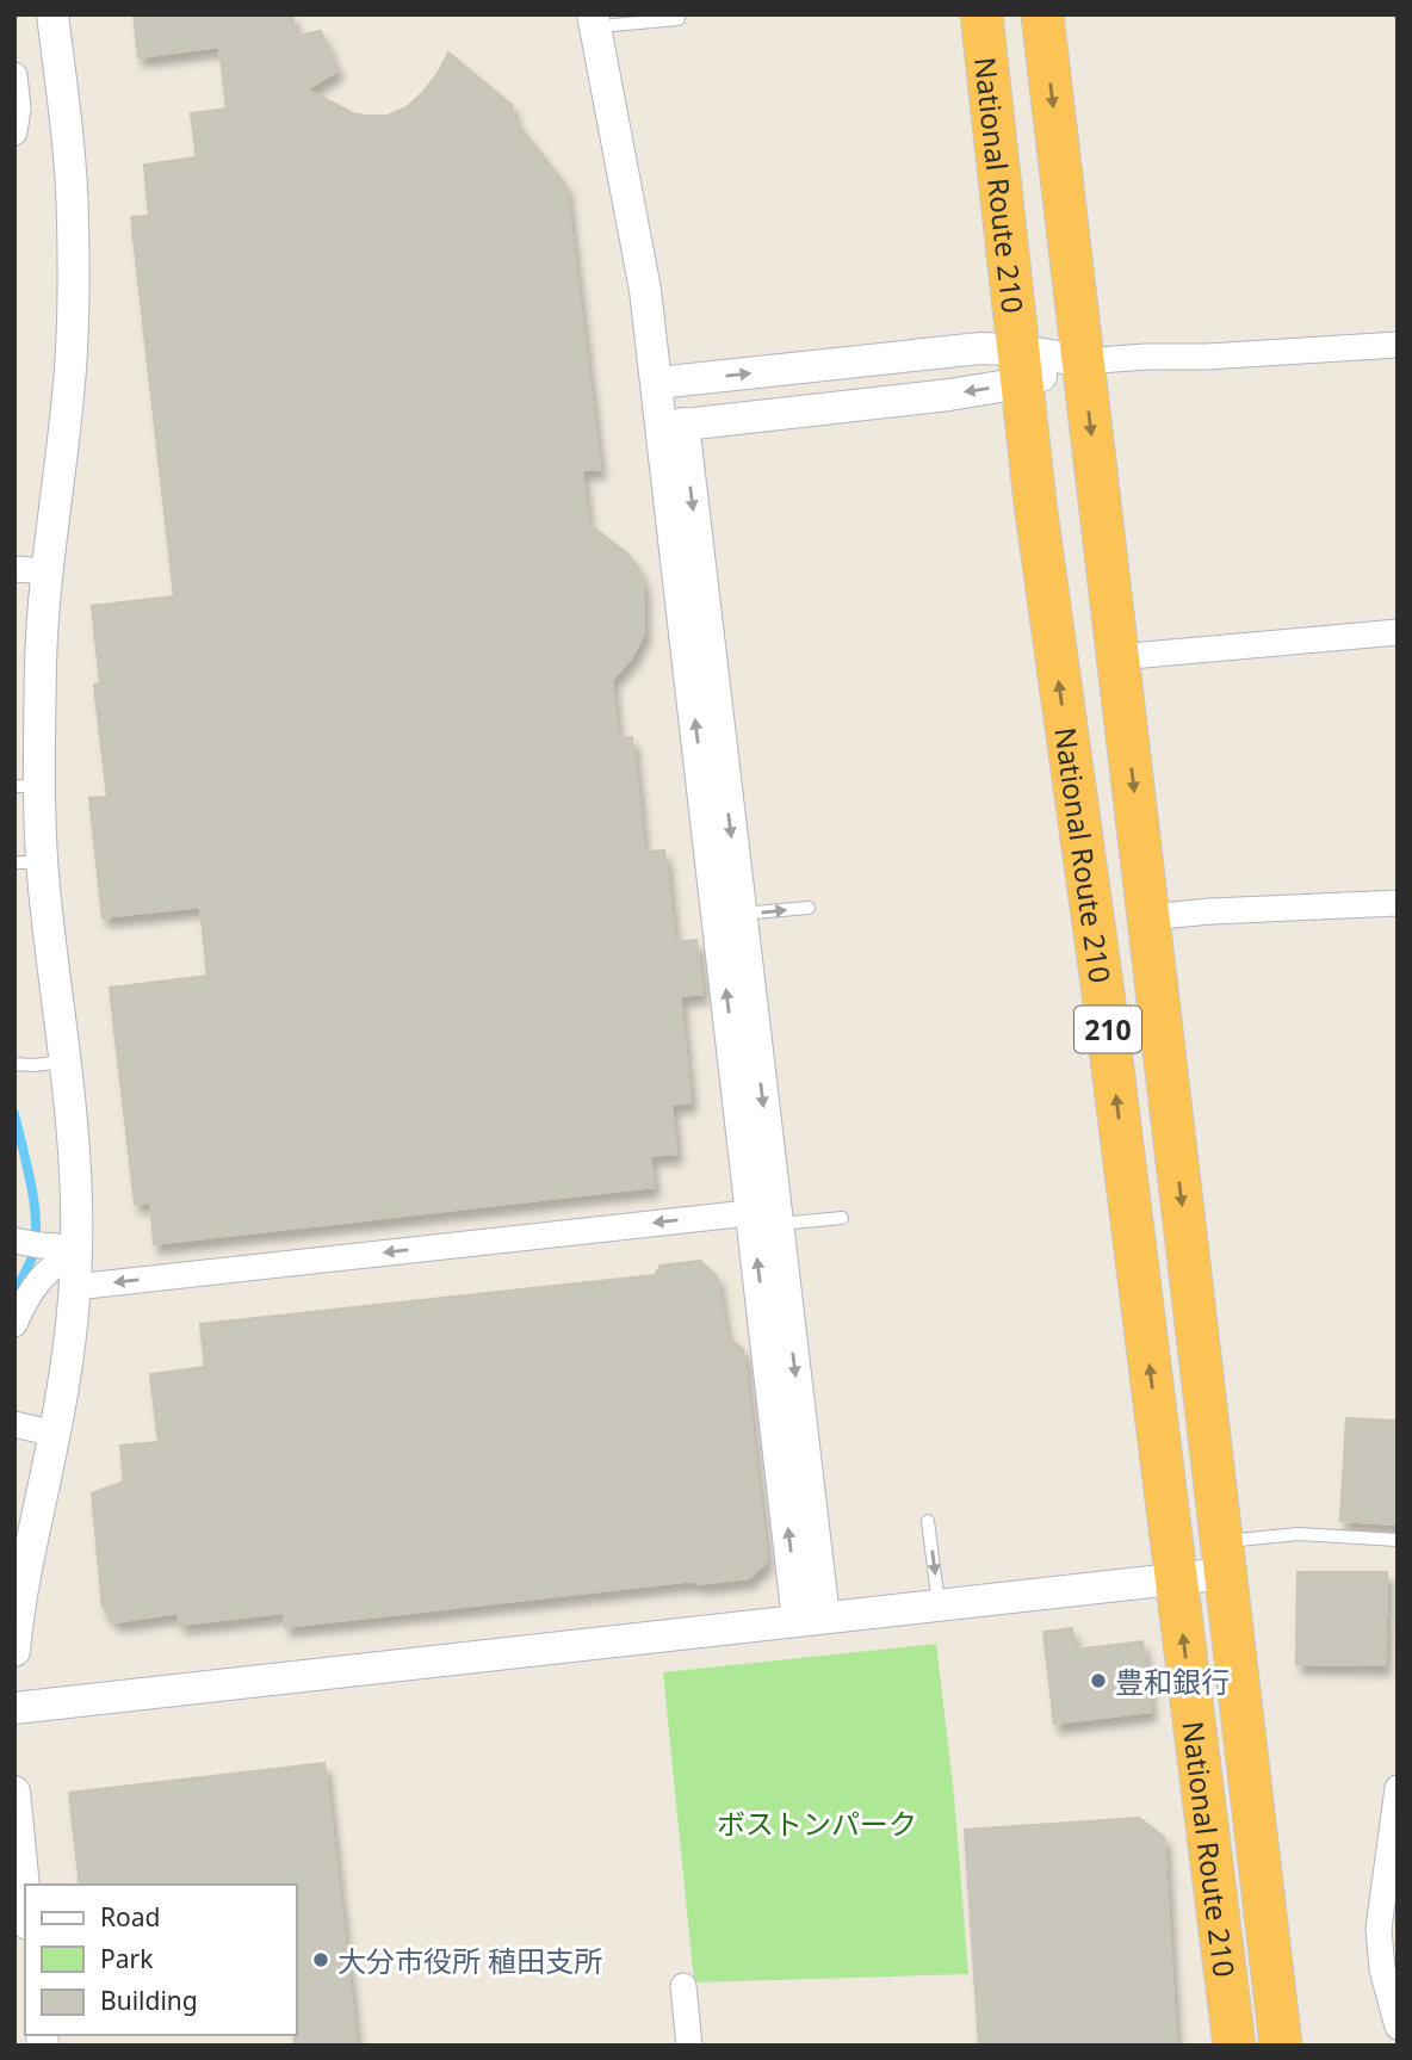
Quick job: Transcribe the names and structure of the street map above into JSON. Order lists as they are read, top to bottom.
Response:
{
  "streets": {
    "highway": ["National Route 210", "210"]
  },
  "parks": ["ボストンパーク"],
  "places": ["豊和銀行", "大分市役所 稙田支所"],
  "legend": ["Road", "Park", "Building"]
}
